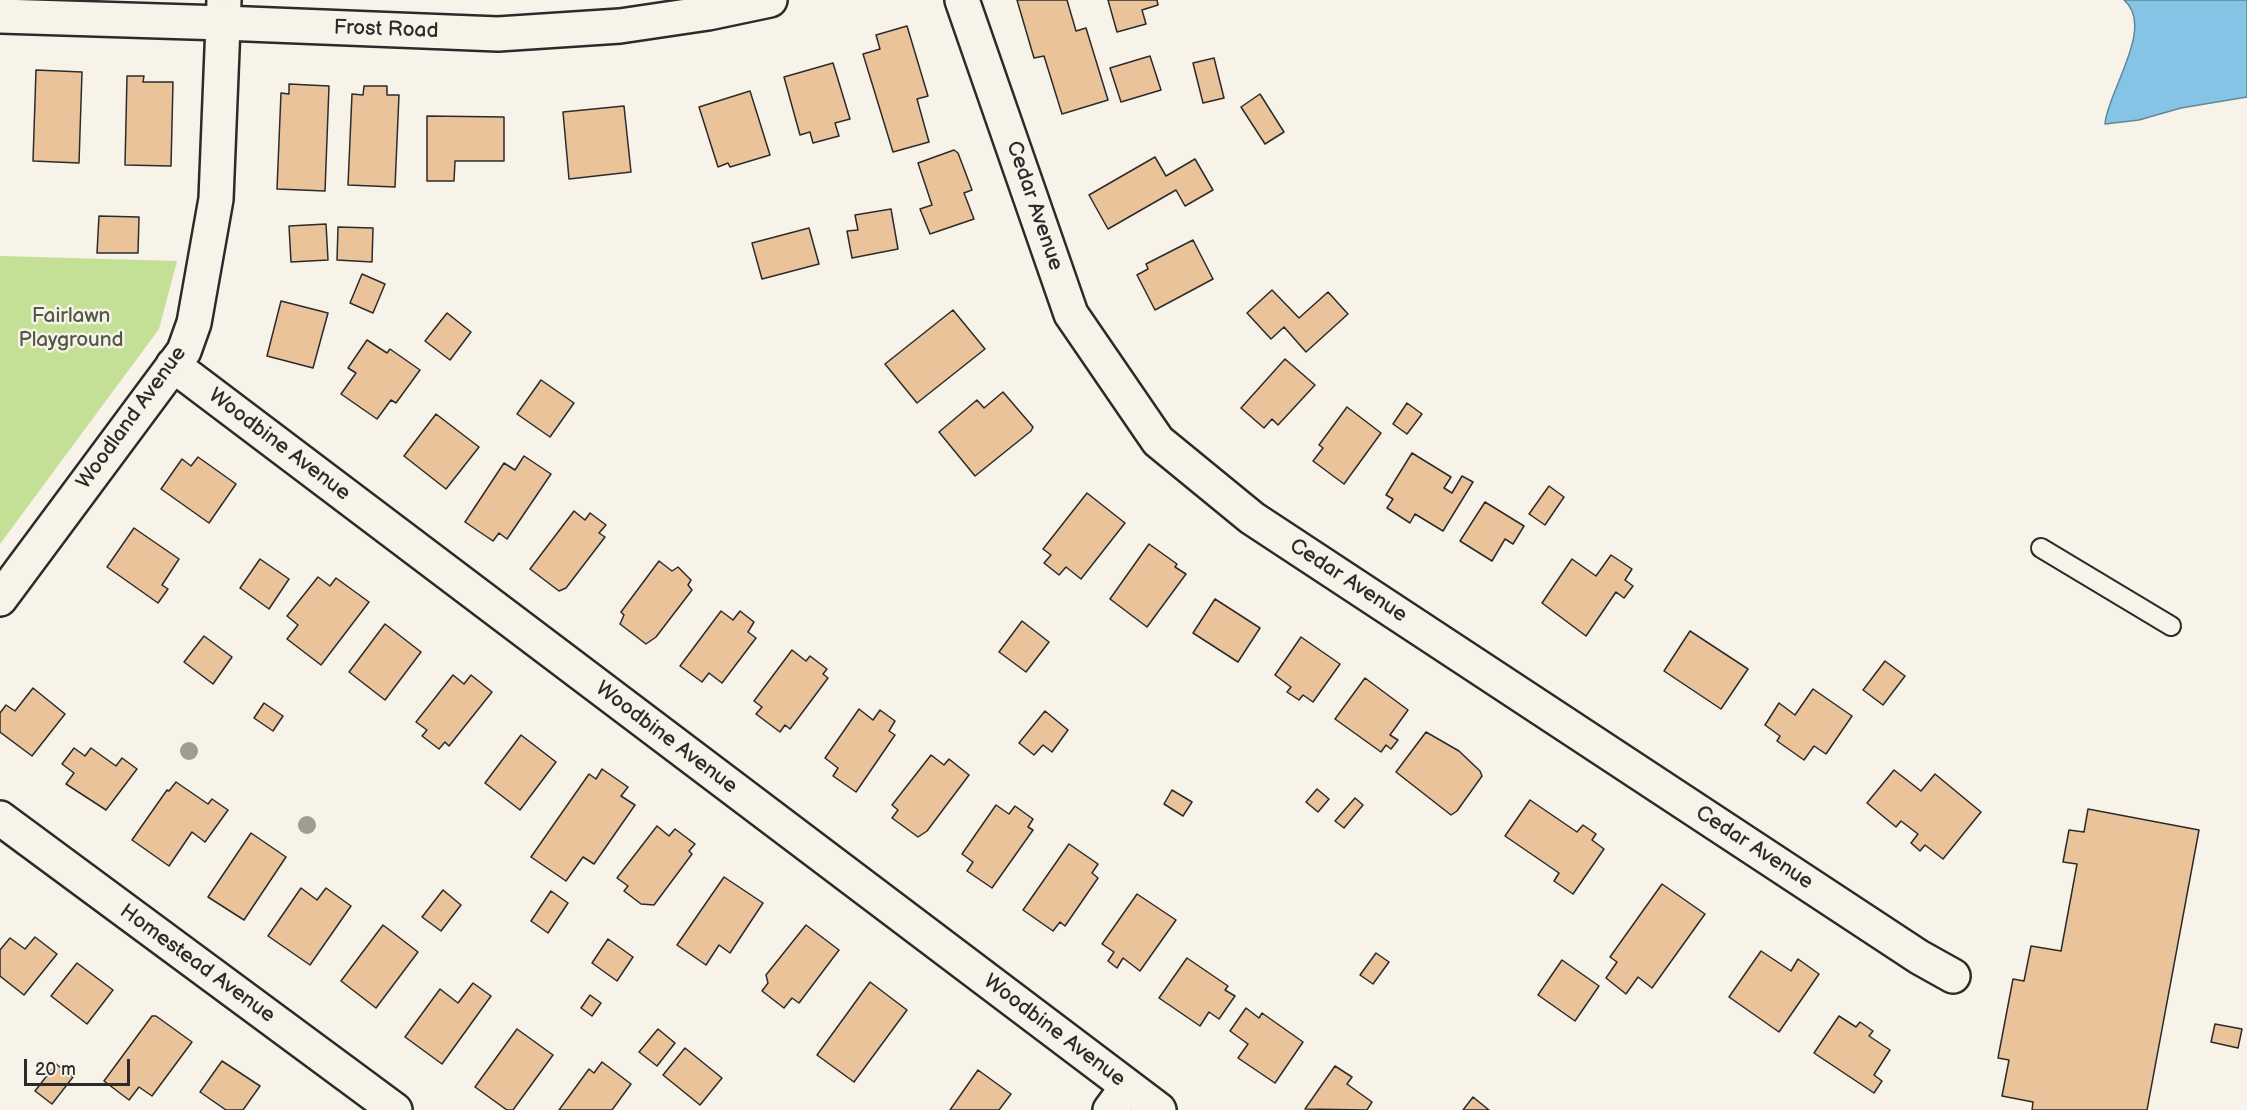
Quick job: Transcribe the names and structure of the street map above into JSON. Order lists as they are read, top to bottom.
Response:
{
  "streets": {
    "street": [
      "Frost Road",
      "Cedar Avenue",
      "Woodland Avenue",
      "Woodbine Avenue",
      "Homestead Avenue"
    ]
  },
  "crossings": [
    ["Frost Road", "Woodland Avenue"],
    ["Woodland Avenue", "Woodbine Avenue"]
  ],
  "parks": ["Fairlawn Playground"],
  "scale_bar": "20 m"
}
